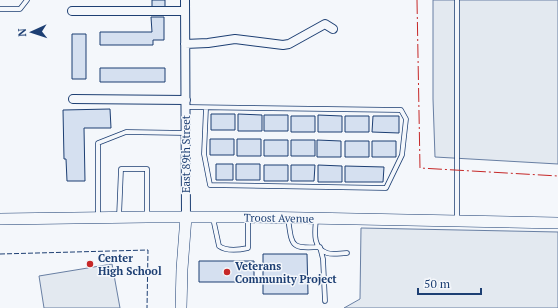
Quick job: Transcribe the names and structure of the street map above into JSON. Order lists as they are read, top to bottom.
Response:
{
  "streets": {
    "main road": ["East 89th Street", "Troost Avenue"]
  },
  "crossings": [
    ["East 89th Street", "Troost Avenue"]
  ],
  "places": ["Center High School", "Veterans Community Project"],
  "scale_bar": "50 m",
  "north": "left"
}
